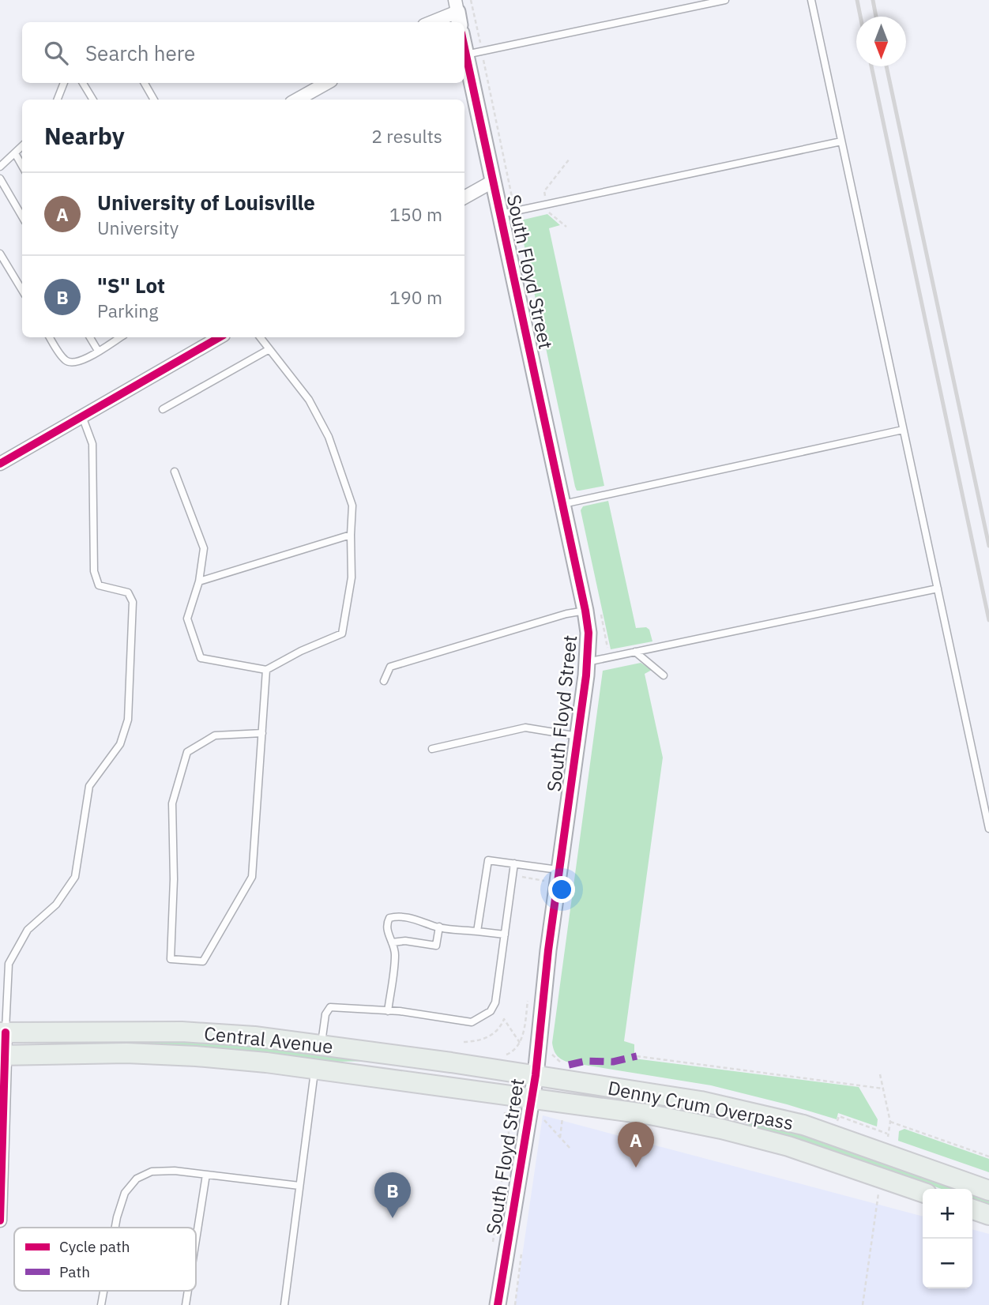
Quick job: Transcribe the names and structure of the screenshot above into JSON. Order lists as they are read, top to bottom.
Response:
{
  "streets": {
    "main road": ["Central Avenue", "Denny Crum Overpass"],
    "street": ["South Floyd Street"]
  },
  "crossings": [
    ["South Floyd Street", "Central Avenue"],
    ["South Floyd Street", "Denny Crum Overpass"],
    ["Central Avenue", "Denny Crum Overpass"]
  ],
  "legend": ["Cycle path", "Path"],
  "north": "bottom",
  "page": {
    "search": "Search here",
    "heading": ["Nearby", "2 results"],
    "list": [
      {
        "mark": "A",
        "name": "University of Louisville",
        "note": "University",
        "value": "150 m"
      },
      {
        "mark": "B",
        "name": "\"S\" Lot",
        "note": "Parking",
        "value": "190 m"
      }
    ],
    "pins": ["A", "B"],
    "map_buttons": ["+", "−"]
  }
}
